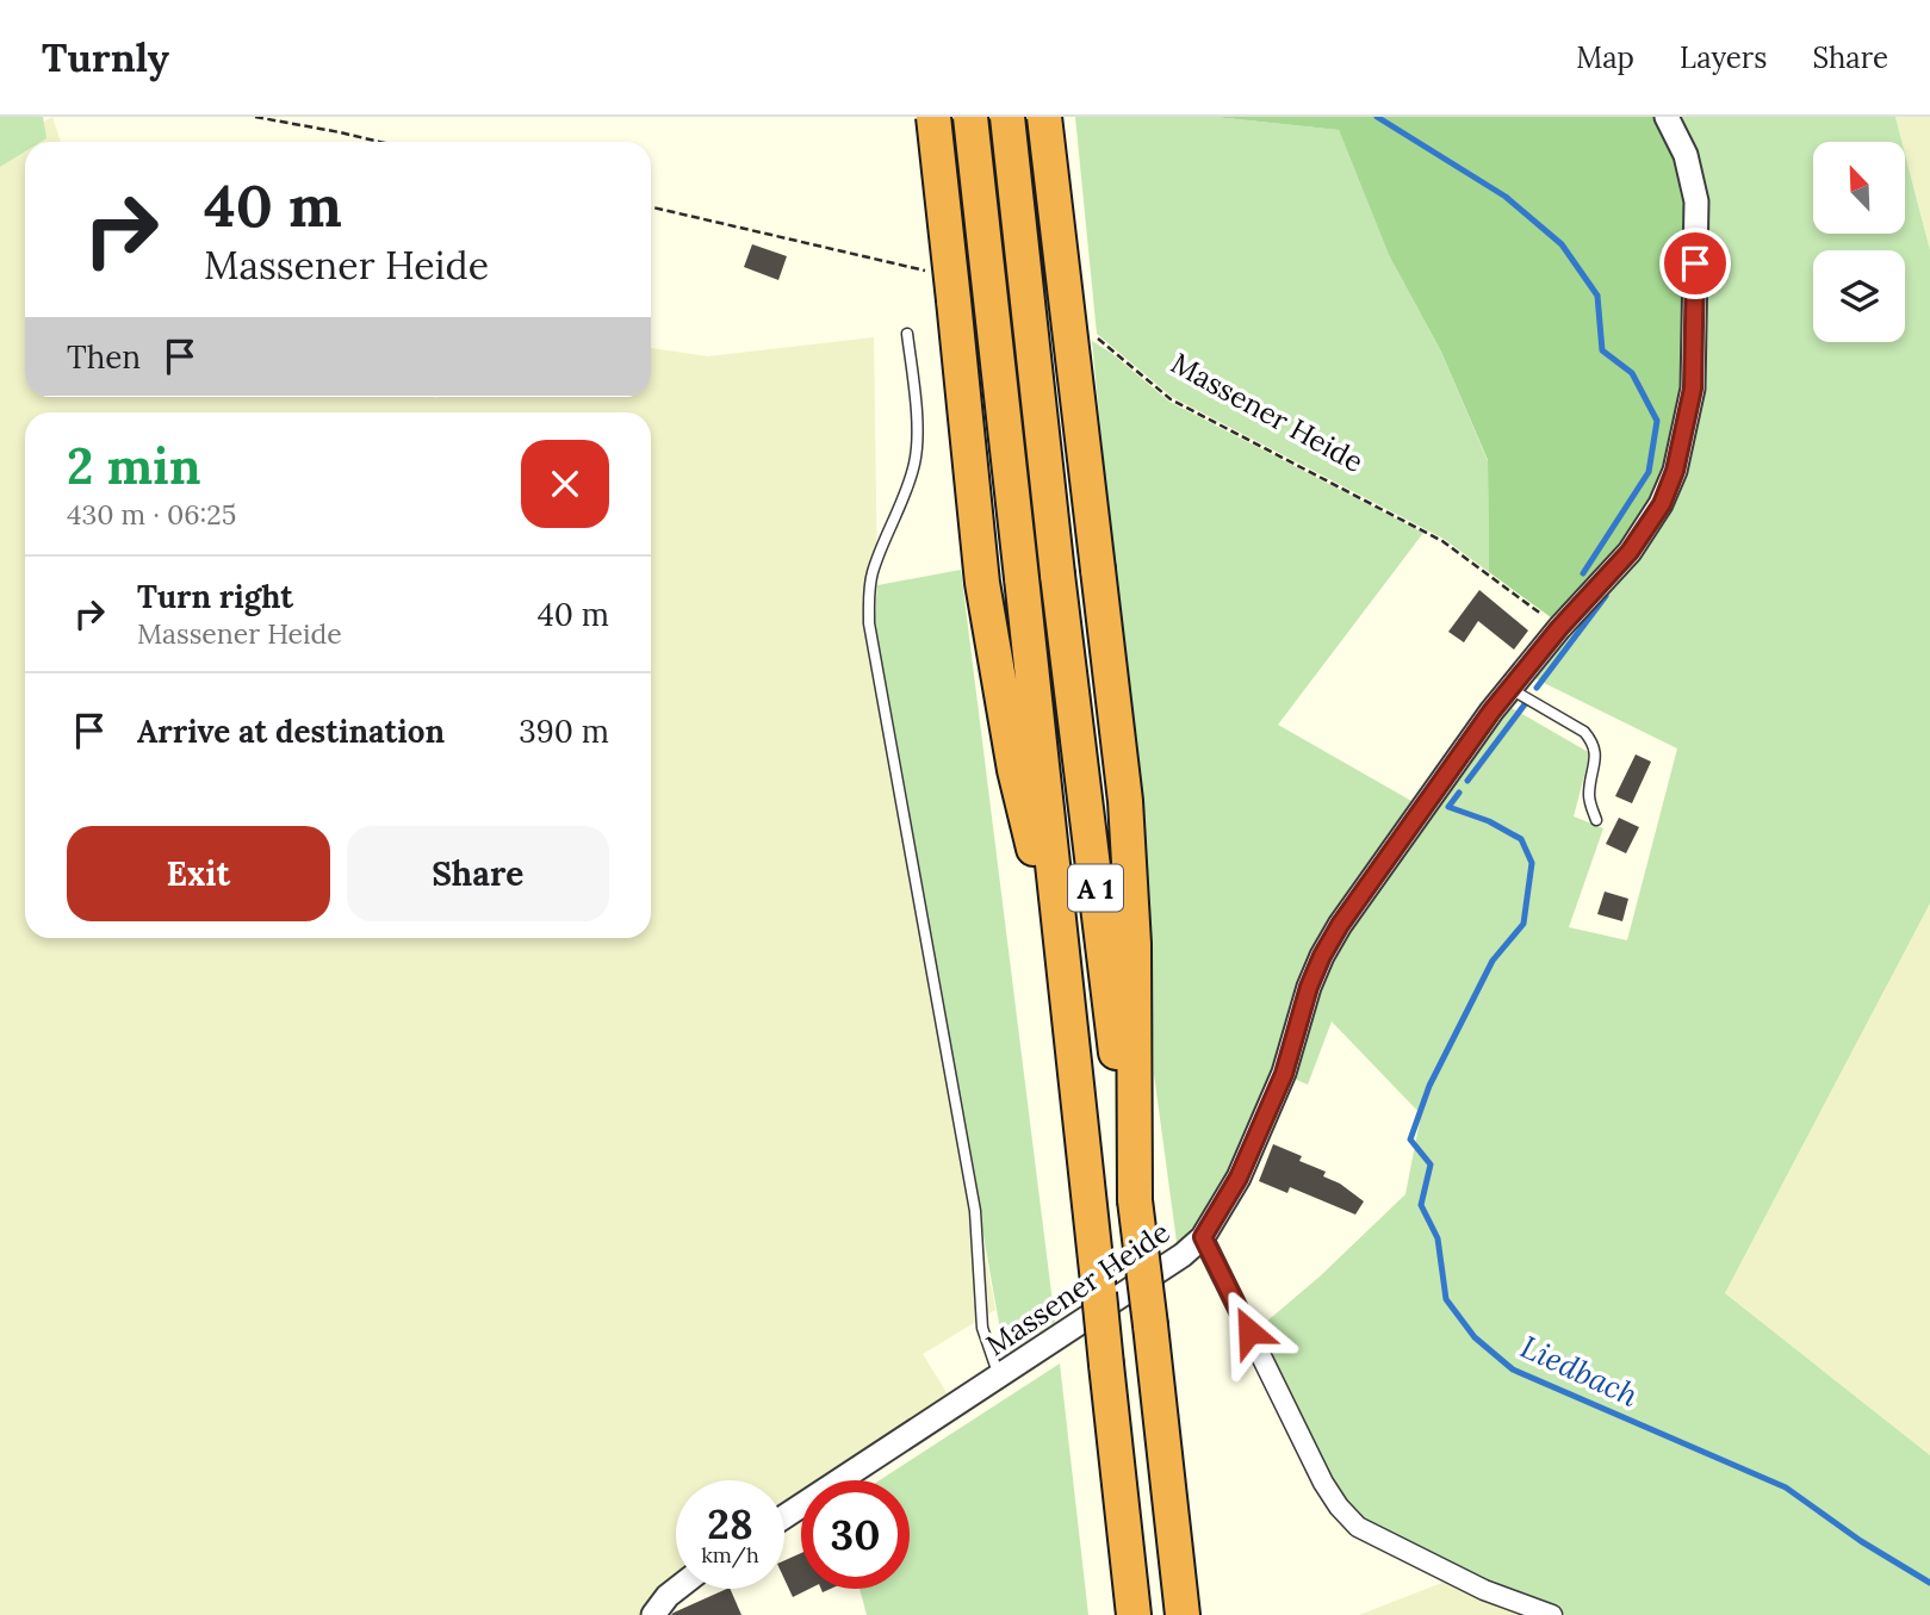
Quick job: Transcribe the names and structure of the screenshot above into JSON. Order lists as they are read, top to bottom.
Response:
{
  "streets": {
    "highway": ["A 1"],
    "street": ["Massener Heide"]
  },
  "water": ["Liedbach"],
  "north": "top left",
  "page": {
    "header": "Turnly",
    "nav": ["Map", "Layers", "Share"],
    "turn": ["40 m", "Massener Heide"],
    "then": "Then",
    "heading": ["2 min", "430 m · 06:25"],
    "list": [
      {
        "name": "Turn right",
        "note": "Massener Heide",
        "value": "40 m"
      },
      {
        "name": "Arrive at destination",
        "value": "390 m"
      }
    ],
    "buttons": ["Exit", "Share"],
    "speed": "28 km/h",
    "limit": "30"
  }
}
